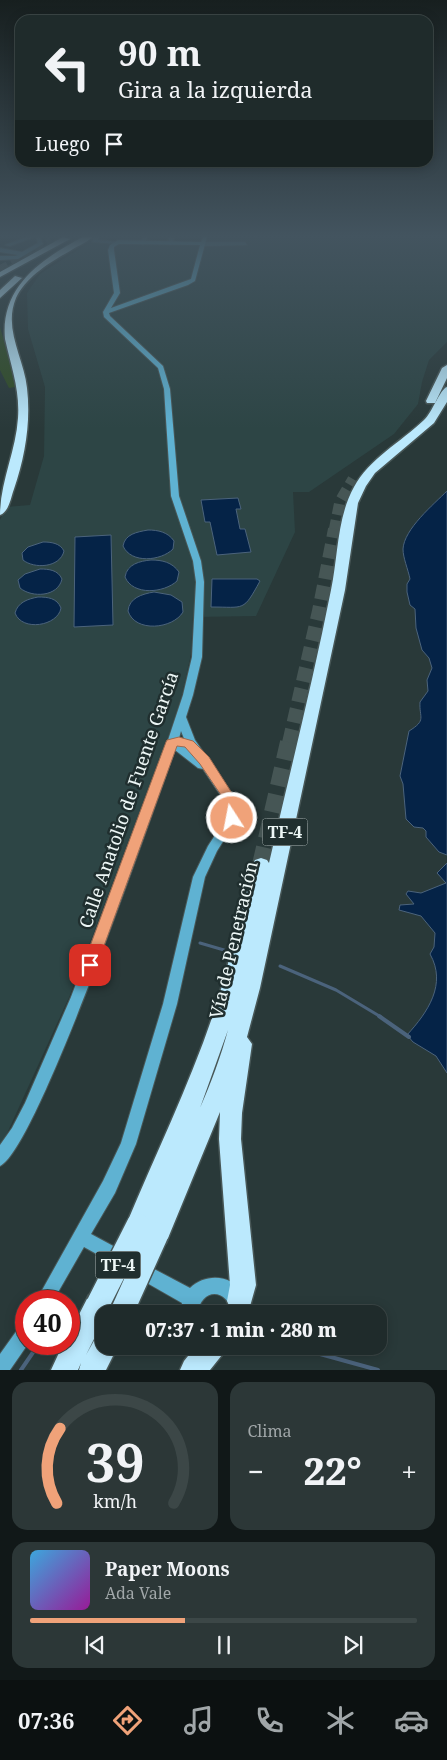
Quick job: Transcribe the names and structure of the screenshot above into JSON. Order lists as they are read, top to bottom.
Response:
{
  "streets": {
    "highway": ["TF-4", "Vía de Penetración"],
    "street": ["Calle Anatolio de Fuente García"]
  },
  "page": {
    "turn": ["90 m", "Gira a la izquierda"],
    "then": "Luego",
    "limit": "40",
    "trip": "07:37 · 1 min · 280 m",
    "tile": "Clima",
    "heat": ["−", "22°", "+"],
    "song": ["Paper Moons", "Ada Vale"],
    "tabs": "07:36",
    "gauge": ["39", "km/h"]
  }
}
